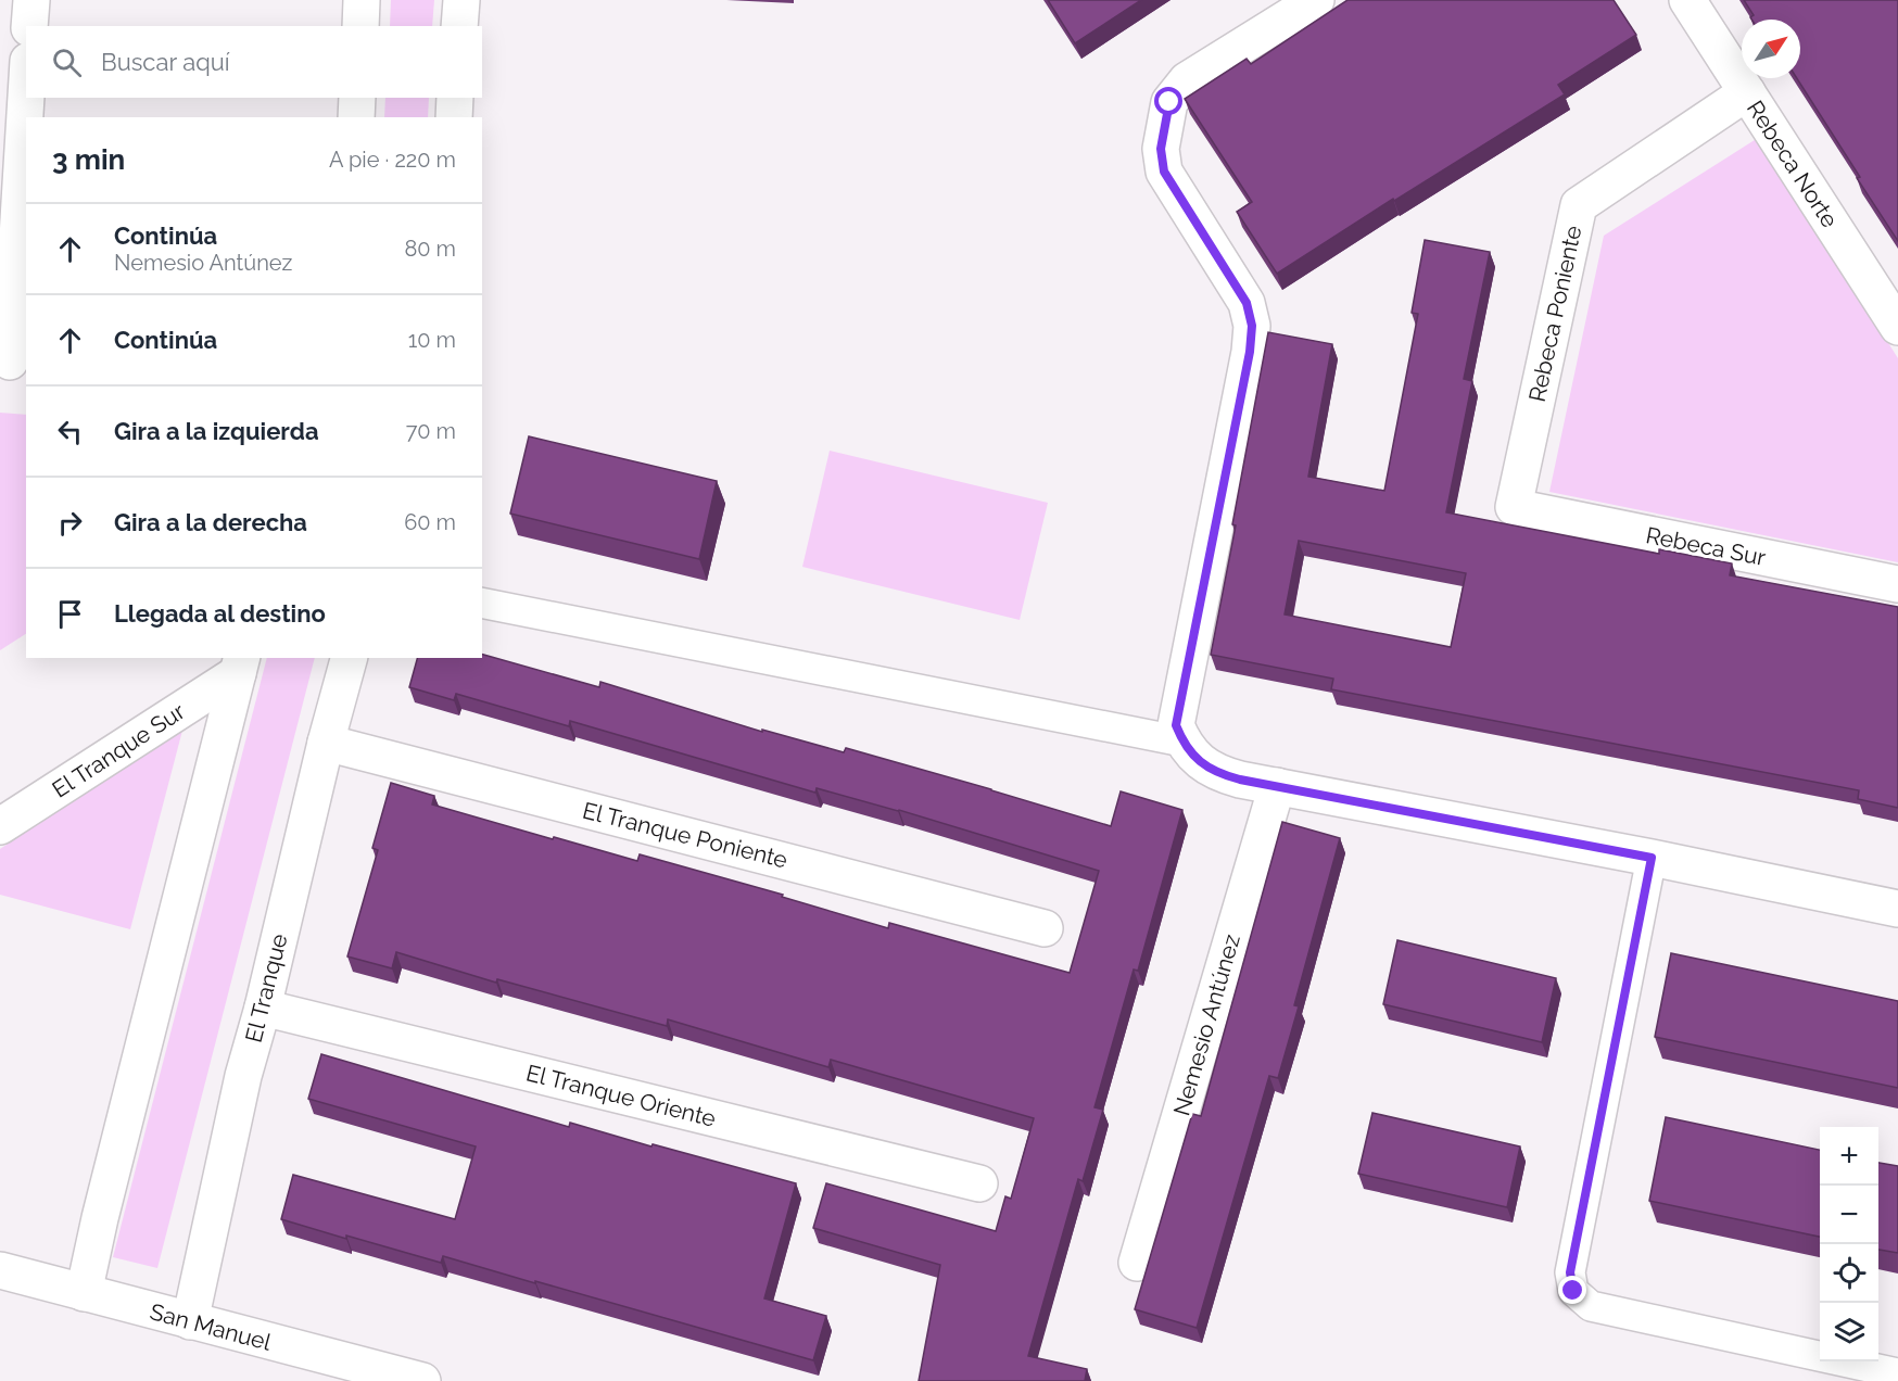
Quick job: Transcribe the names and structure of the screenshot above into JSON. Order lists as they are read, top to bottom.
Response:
{
  "streets": {
    "street": [
      "Rebeca Norte",
      "Rebeca Poniente",
      "Rebeca Sur",
      "El Tranque Sur",
      "El Tranque Poniente",
      "El Tranque",
      "Nemesio Antúnez",
      "El Tranque Oriente",
      "San Manuel"
    ]
  },
  "crossings": [
    ["Rebeca Norte", "Rebeca Poniente"],
    ["Rebeca Poniente", "Rebeca Sur"],
    ["El Tranque Poniente", "El Tranque"],
    ["El Tranque", "El Tranque Oriente"],
    ["El Tranque", "San Manuel"]
  ],
  "north": "top right",
  "page": {
    "search": "Buscar aquí",
    "heading": ["3 min", "A pie · 220 m"],
    "list": [
      ["Continúa", "Nemesio Antúnez", "80 m"],
      ["Continúa", "10 m"],
      ["Gira a la izquierda", "70 m"],
      ["Gira a la derecha", "60 m"],
      "Llegada al destino"
    ],
    "map_buttons": ["+", "−"]
  }
}
